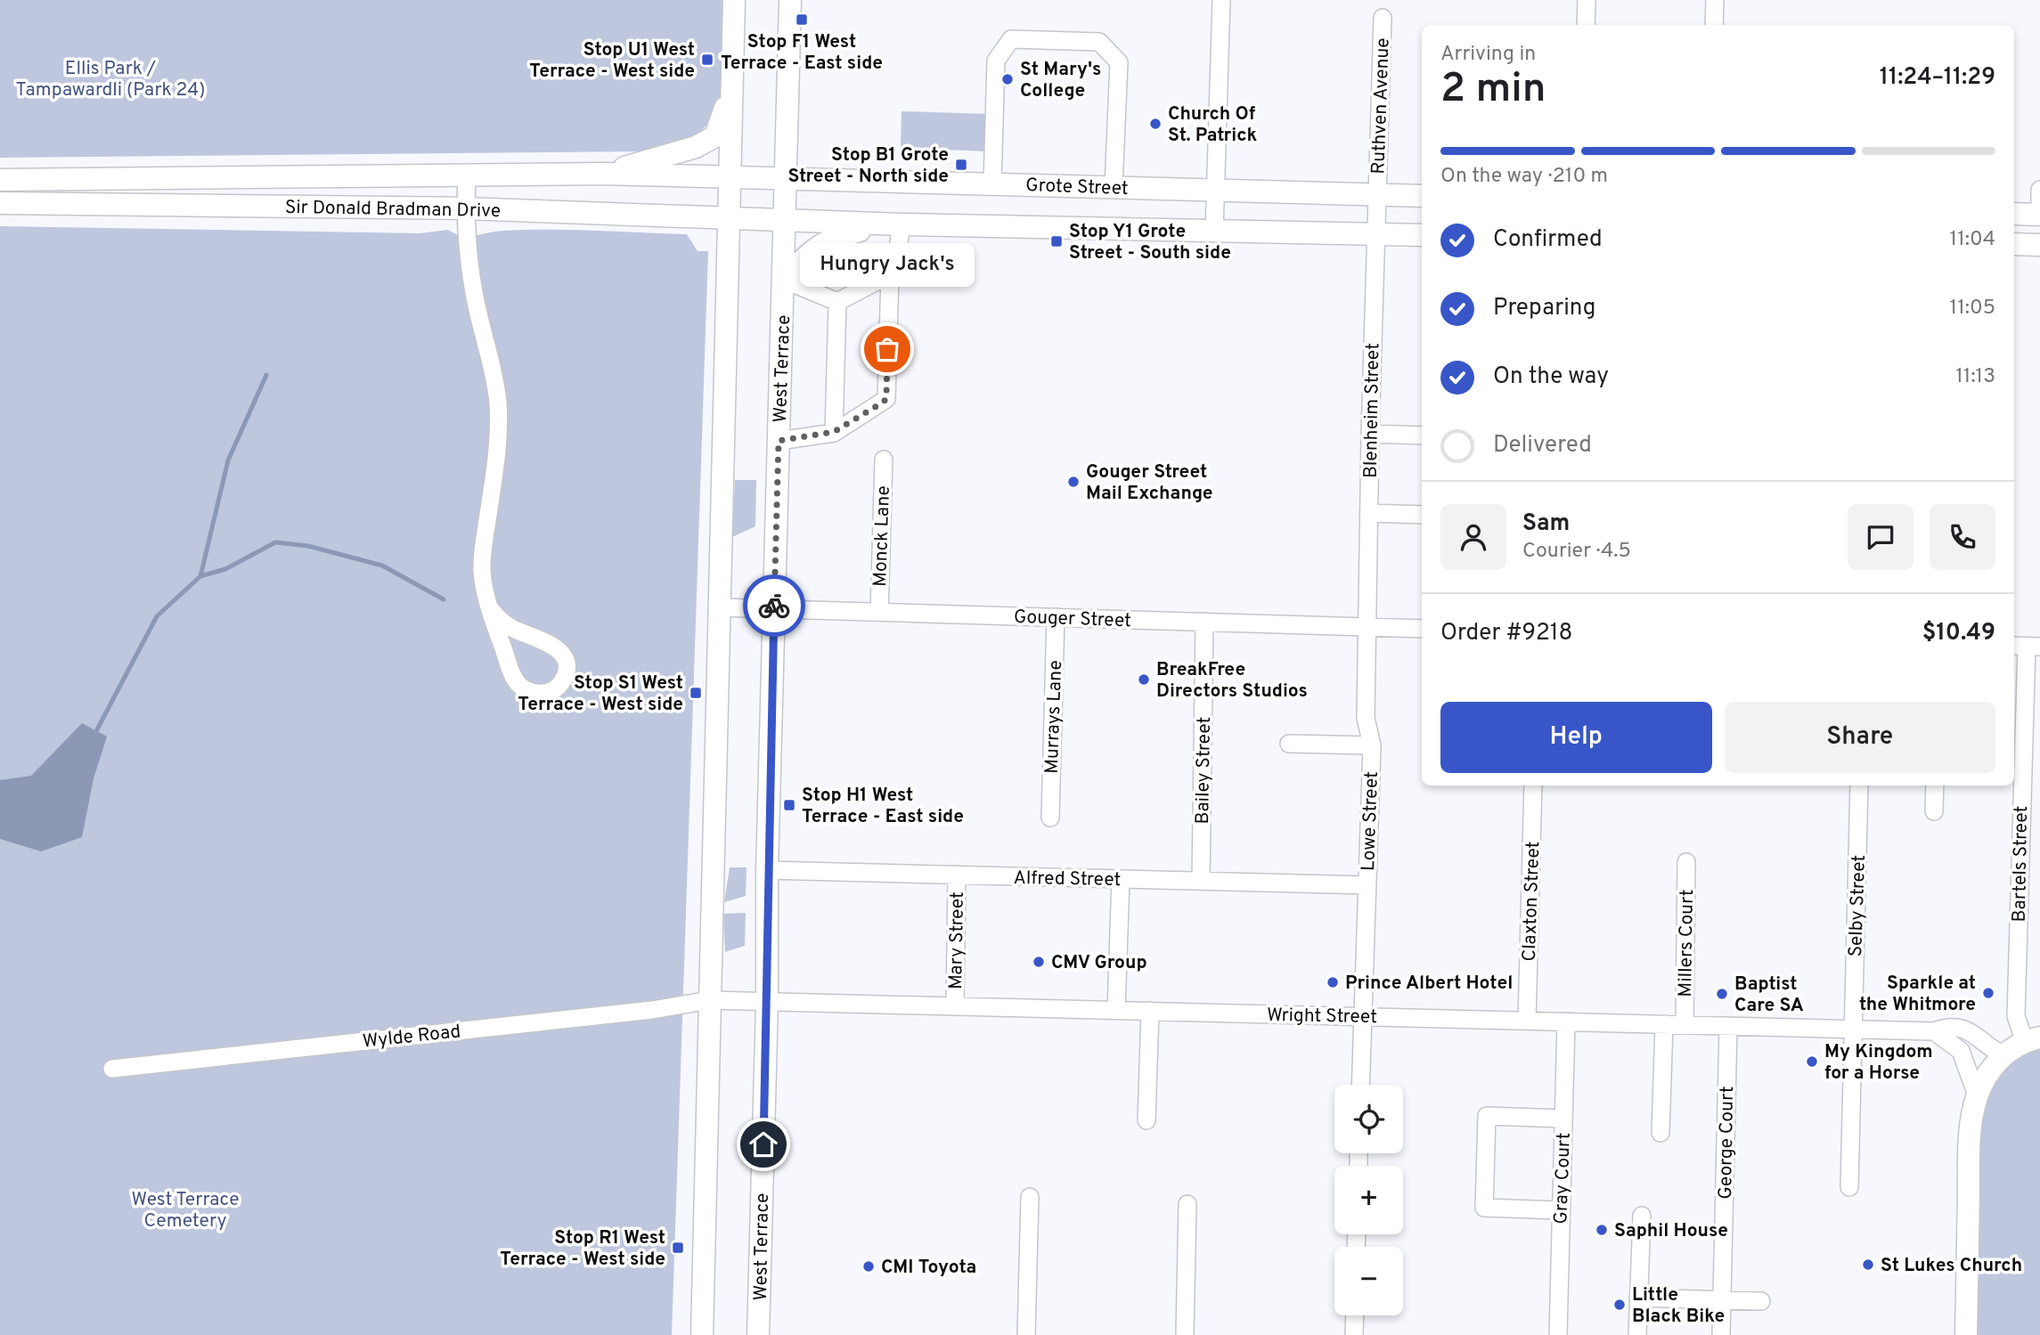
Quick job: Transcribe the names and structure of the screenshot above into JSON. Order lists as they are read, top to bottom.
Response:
{
  "streets": {
    "main road": ["Grote Street", "Sir Donald Bradman Drive", "West Terrace"],
    "street": [
      "Ruthven Avenue",
      "Blenheim Street",
      "Monck Lane",
      "Gouger Street",
      "Murrays Lane",
      "Bailey Street",
      "Lowe Street",
      "Bartels Street",
      "Alfred Street",
      "Claxton Street",
      "Selby Street",
      "Mary Street",
      "Millers Court",
      "Wright Street",
      "Wylde Road",
      "George Court",
      "Gray Court"
    ]
  },
  "crossings": [
    ["Ruthven Avenue", "Grote Street"],
    ["Ruthven Avenue", "Blenheim Street"],
    ["Grote Street", "Sir Donald Bradman Drive"],
    ["Grote Street", "West Terrace"],
    ["Grote Street", "Blenheim Street"],
    ["Sir Donald Bradman Drive", "West Terrace"],
    ["West Terrace", "Gouger Street"],
    ["West Terrace", "Alfred Street"],
    ["West Terrace", "Wright Street"],
    ["Blenheim Street", "Gouger Street"],
    ["Blenheim Street", "Lowe Street"],
    ["Monck Lane", "Gouger Street"],
    ["Gouger Street", "Murrays Lane"],
    ["Gouger Street", "Bailey Street"],
    ["Gouger Street", "Lowe Street"],
    ["Bailey Street", "Alfred Street"],
    ["Lowe Street", "Alfred Street"],
    ["Lowe Street", "Wright Street"],
    ["Alfred Street", "Mary Street"],
    ["Claxton Street", "Wright Street"],
    ["Selby Street", "Wright Street"],
    ["Mary Street", "Wright Street"],
    ["Millers Court", "Wright Street"],
    ["Wright Street", "Wylde Road"],
    ["Wright Street", "George Court"],
    ["Wright Street", "Gray Court"]
  ],
  "parks": ["Ellis Park / Tampawardli (Park 24)", "West Terrace Cemetery"],
  "places": {
    "transit": [
      "Stop F1 West Terrace - East side",
      "Stop U1 West Terrace - West side",
      "Stop B1 Grote Street - North side",
      "Stop Y1 Grote Street - South side",
      "Stop S1 West Terrace - West side",
      "Stop H1 West Terrace - East side",
      "Stop R1 West Terrace - West side"
    ],
    "other": [
      "St Mary's College",
      "Church Of St. Patrick",
      "Hungry Jack's",
      "Gouger Street Mail Exchange",
      "BreakFree Directors Studios",
      "CMV Group",
      "Prince Albert Hotel",
      "Sparkle at the Whitmore",
      "Baptist Care SA",
      "My Kingdom for a Horse",
      "Saphil House",
      "St Lukes Church",
      "CMI Toyota",
      "Little Black Bike"
    ]
  },
  "page": {
    "heading": ["2 min", "Arriving in", "11:24–11:29"],
    "panel": [
      "Sam",
      "Courier · 4.5",
      "Order #9218",
      "$10.49"
    ],
    "bar": "On the way · 210 m",
    "list": [
      ["Confirmed", "11:04"],
      ["Preparing", "11:05"],
      ["On the way", "11:13"],
      "Delivered"
    ],
    "bubble": "Hungry Jack's",
    "buttons": ["Help", "Share"],
    "map_buttons": ["+", "−"]
  }
}
